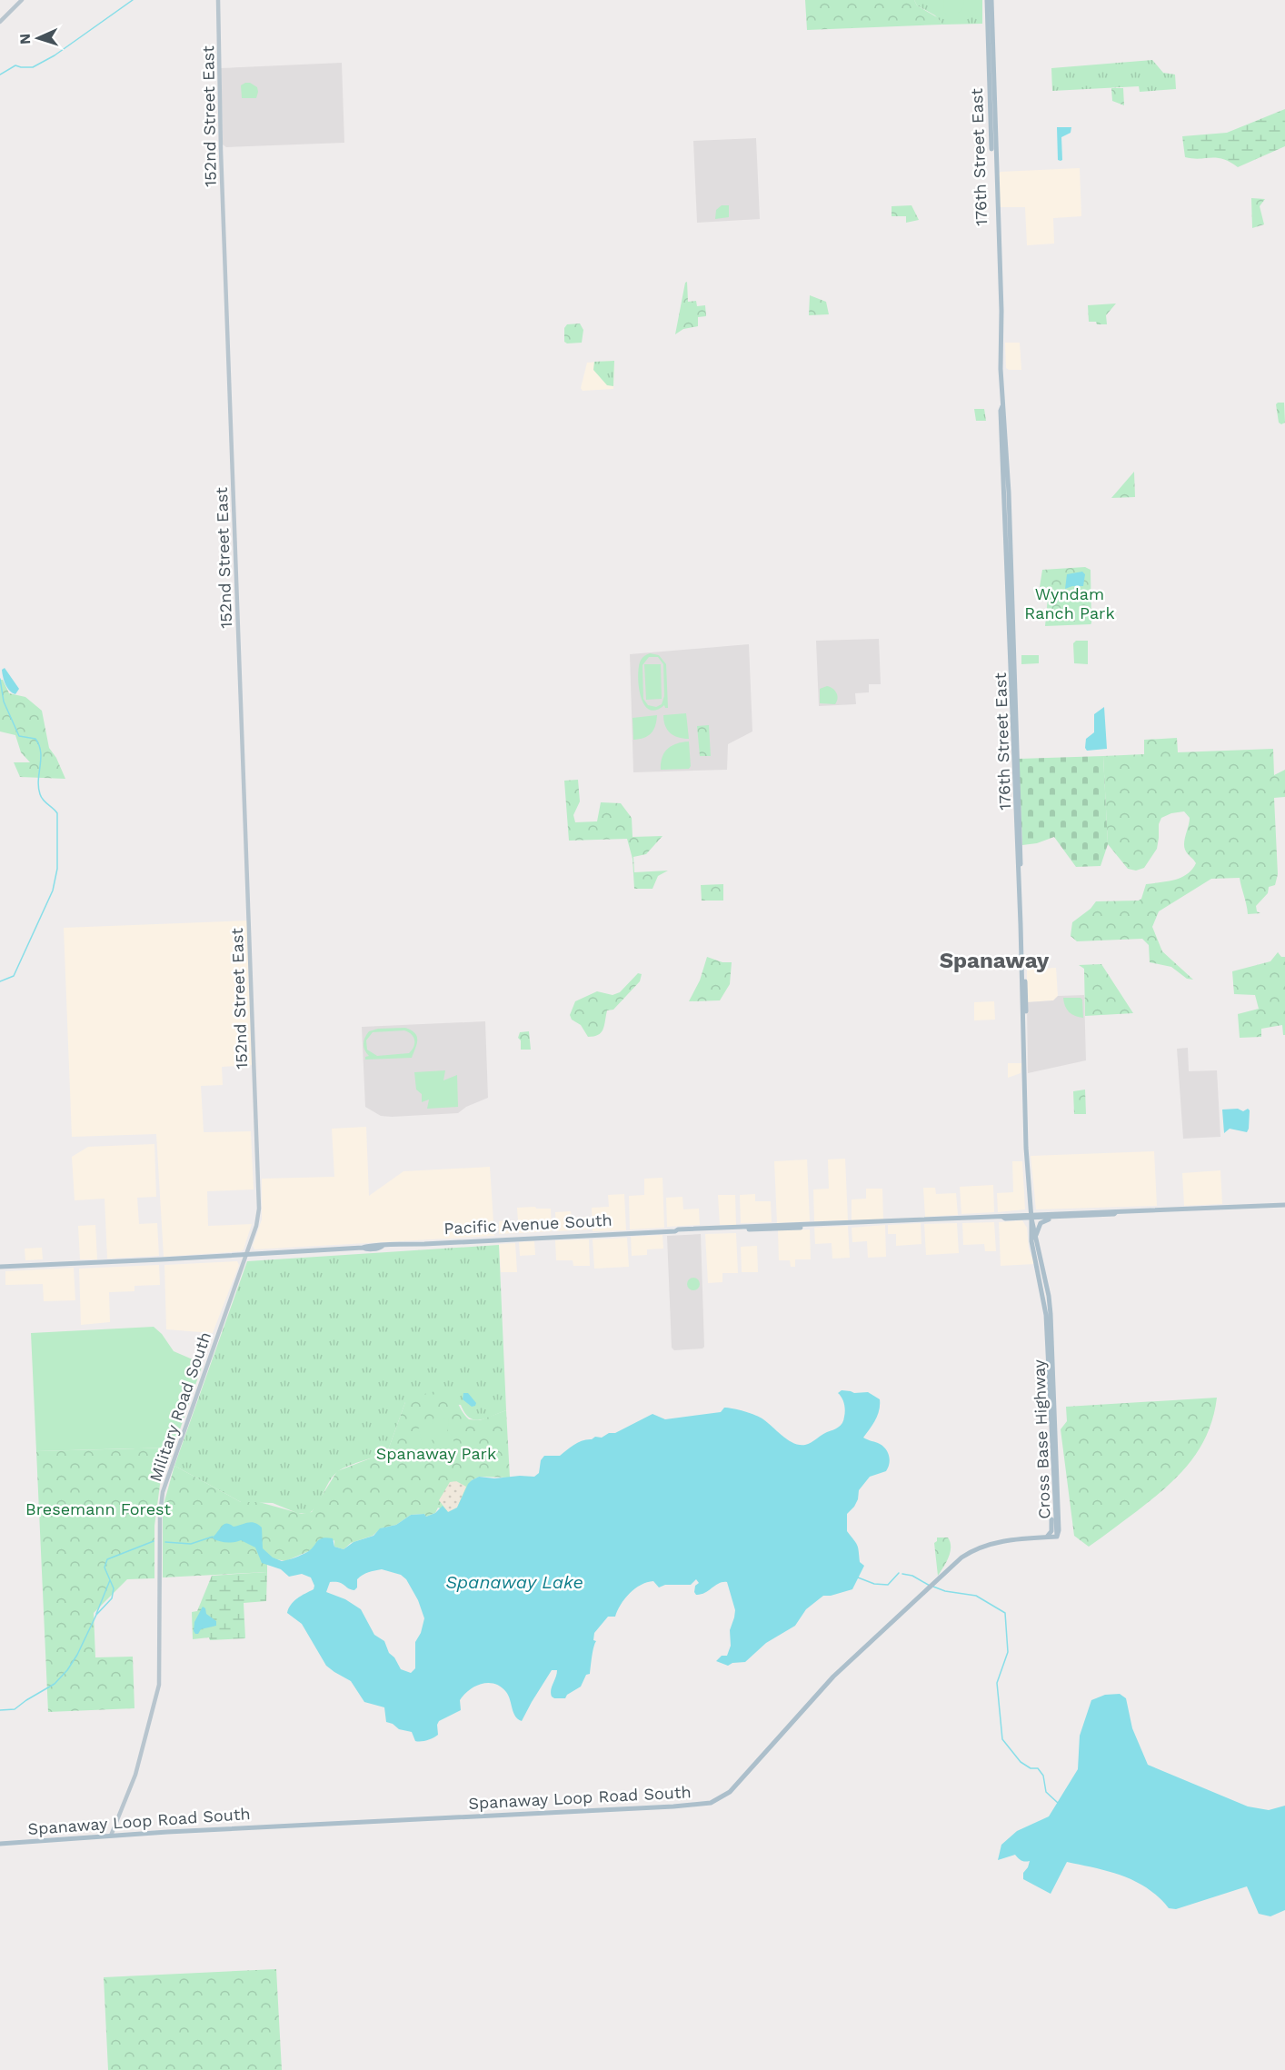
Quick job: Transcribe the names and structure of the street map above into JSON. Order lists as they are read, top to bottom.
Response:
{
  "streets": {
    "main road": [
      "152nd Street East",
      "176th Street East",
      "Pacific Avenue South",
      "Military Road South",
      "Cross Base Highway",
      "Spanaway Loop Road South"
    ]
  },
  "crossings": [
    ["152nd Street East", "Military Road South"],
    ["176th Street East", "Pacific Avenue South"],
    ["176th Street East", "Cross Base Highway"],
    ["Pacific Avenue South", "Military Road South"],
    ["Pacific Avenue South", "Cross Base Highway"],
    ["Military Road South", "Spanaway Loop Road South"],
    ["Cross Base Highway", "Spanaway Loop Road South"]
  ],
  "districts": ["Spanaway"],
  "water": ["Spanaway Lake"],
  "parks": ["Wyndam Ranch Park", "Spanaway Park", "Bresemann Forest"],
  "north": "left"
}
